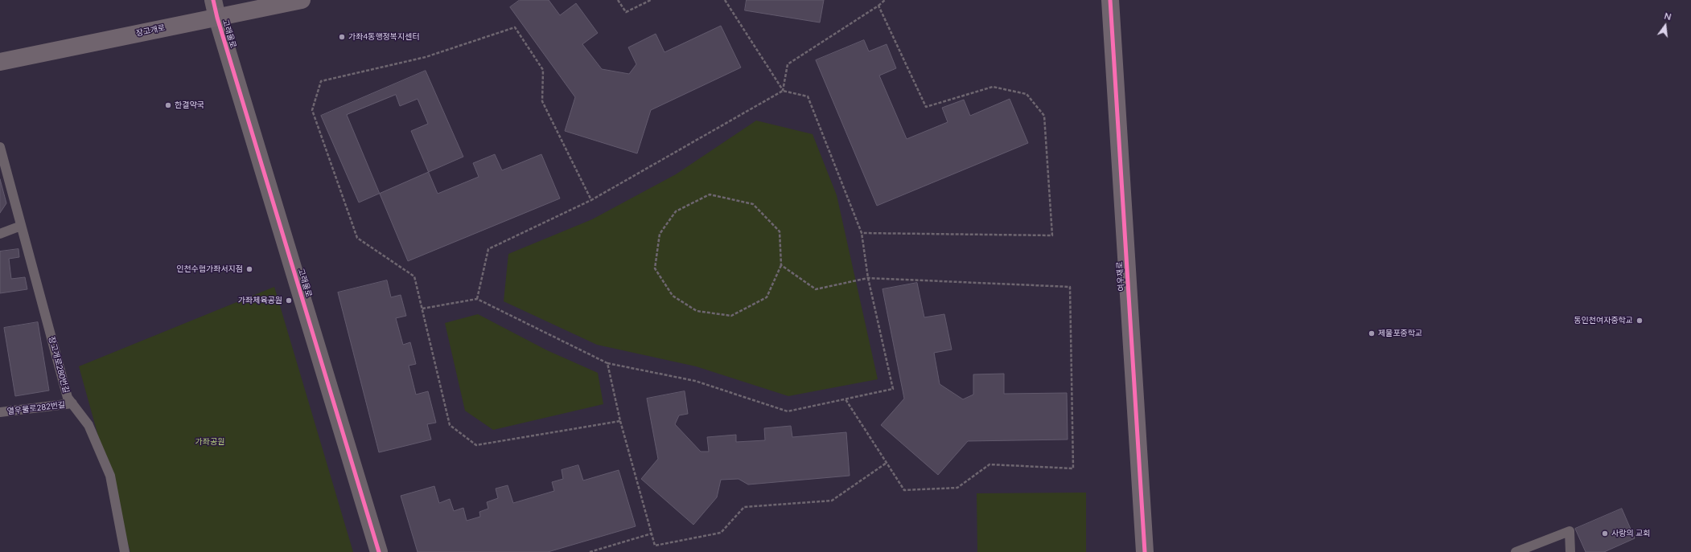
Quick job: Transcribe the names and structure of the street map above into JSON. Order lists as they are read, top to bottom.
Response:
{
  "streets": {
    "street": ["장고개로", "고래울로", "여우재로"],
    "lane": ["장고개로280번길", "열우물로282번길"]
  },
  "crossings": [
    ["장고개로", "고래울로"],
    ["장고개로280번길", "열우물로282번길"]
  ],
  "parks": ["가좌공원"],
  "places": [
    "가좌4동행정복지센터",
    "한결약국",
    "인천수협가좌서지점",
    "가좌체육공원",
    "동인천여자중학교",
    "제물포중학교",
    "사랑의 교회"
  ],
  "north": "top"
}
